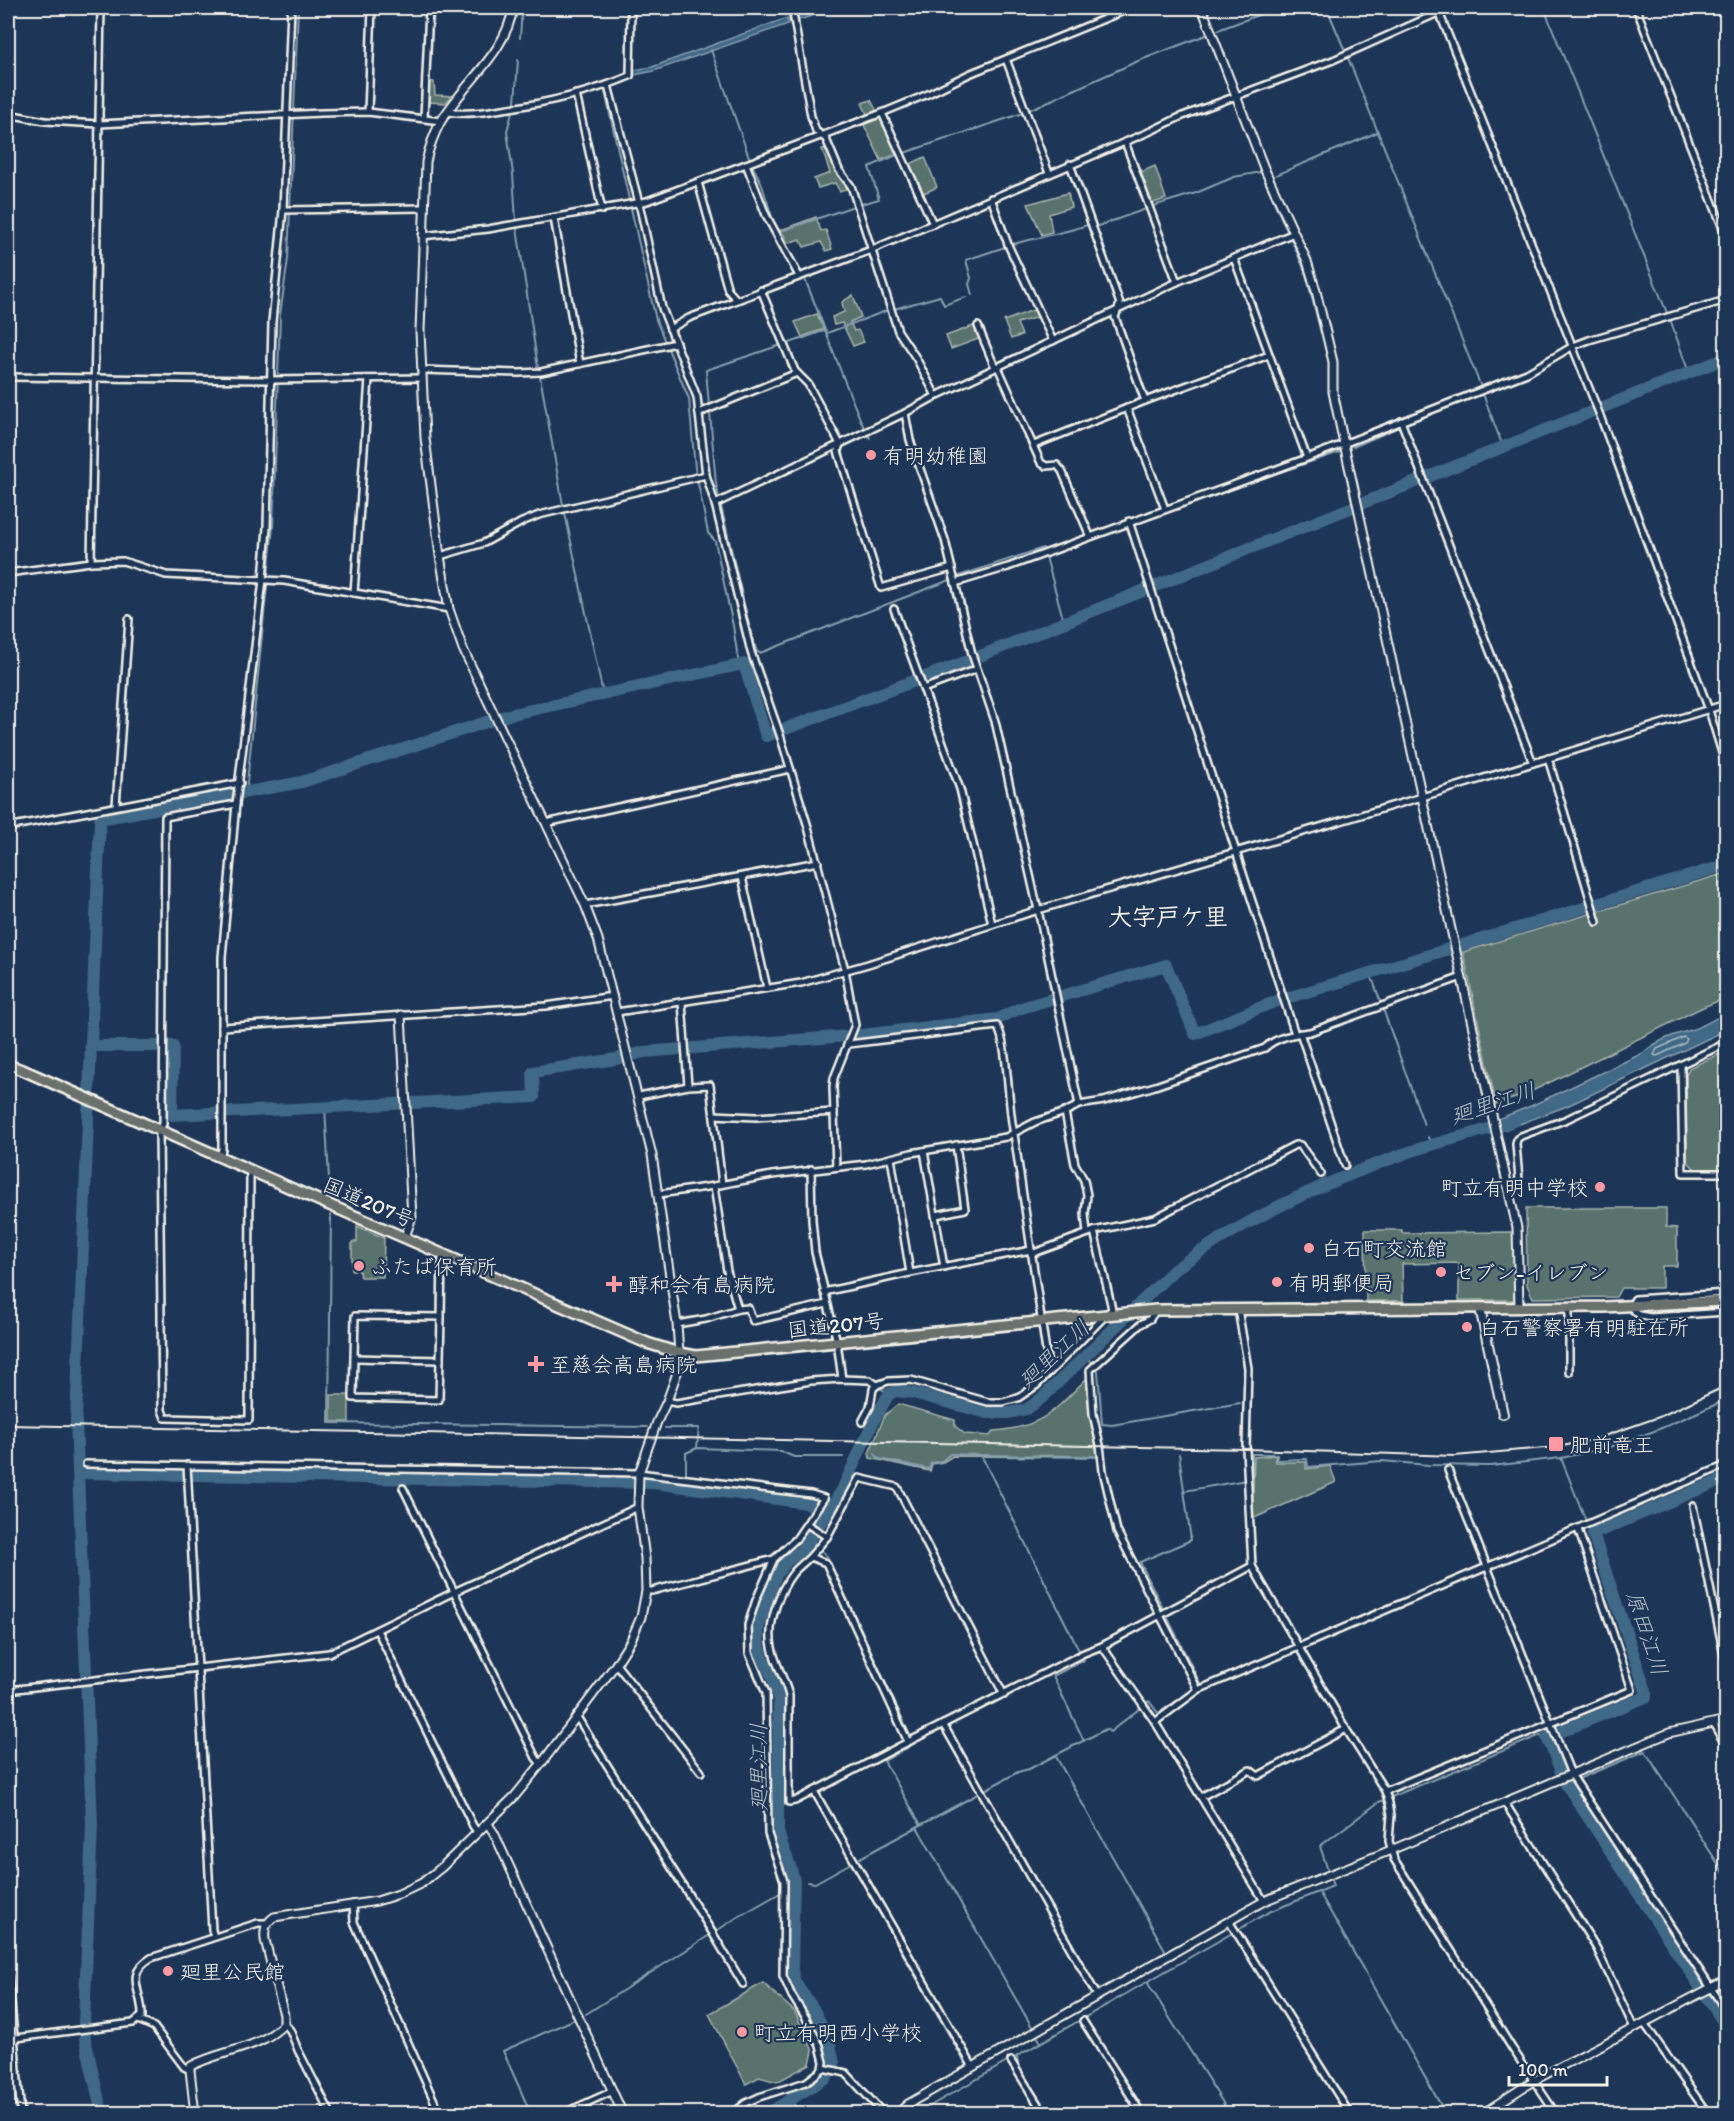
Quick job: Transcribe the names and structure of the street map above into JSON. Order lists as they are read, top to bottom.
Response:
{
  "streets": {
    "highway": ["国道207号"]
  },
  "districts": ["大字戸ケ里"],
  "water": ["廻里江川", "原田江川"],
  "places": {
    "other": [
      "有明幼稚園",
      "町立有明中学校",
      "白石町交流館",
      "ふたば保育所",
      "セブン-イレブン",
      "有明郵便局",
      "白石警察署有明駐在所",
      "廻里公民館",
      "町立有明西小学校"
    ],
    "health": ["醇和会有島病院", "至慈会高島病院"],
    "transit": ["肥前竜王"]
  },
  "scale_bar": "100 m"
}
